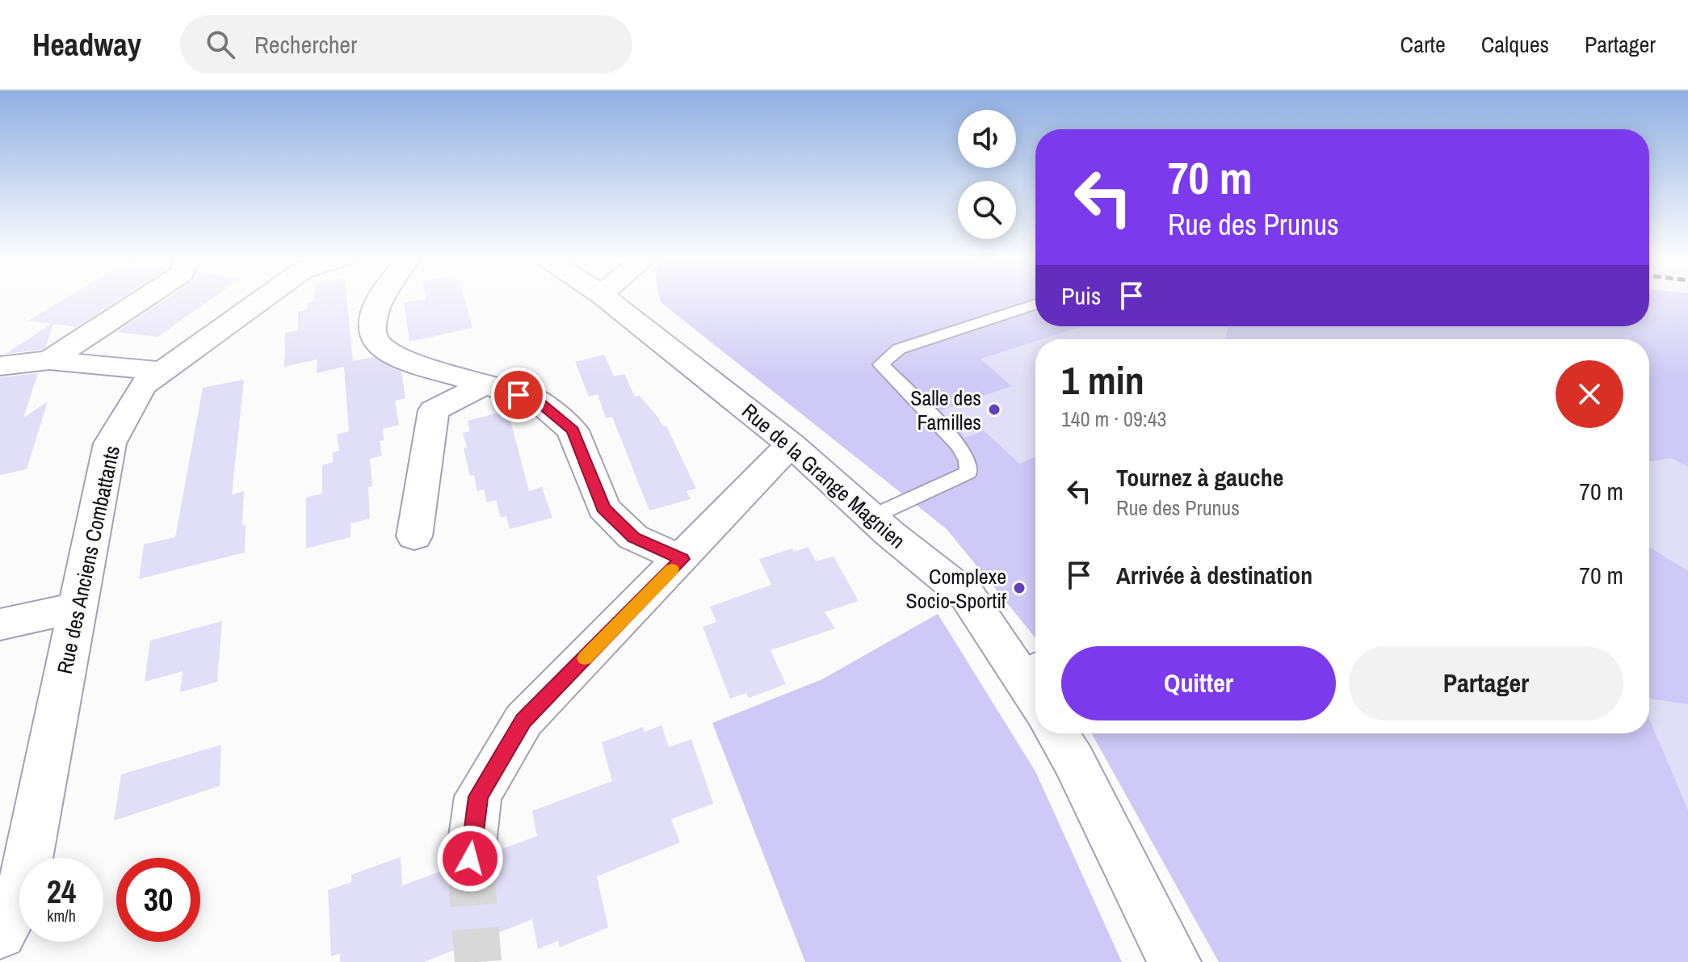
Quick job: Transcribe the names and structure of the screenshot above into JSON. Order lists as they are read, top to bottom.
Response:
{
  "streets": {
    "street": ["Rue de la Grange Magnien", "Rue des Anciens Combattants"]
  },
  "places": ["Salle des Familles", "Complexe Socio-Sportif"],
  "page": {
    "header": "Headway",
    "search": "Rechercher",
    "nav": ["Carte", "Calques", "Partager"],
    "turn": ["70 m", "Rue des Prunus"],
    "then": "Puis",
    "heading": ["1 min", "140 m · 09:43"],
    "list": [
      {
        "name": "Tournez à gauche",
        "note": "Rue des Prunus",
        "value": "70 m"
      },
      {
        "name": "Arrivée à destination",
        "value": "70 m"
      }
    ],
    "buttons": ["Quitter", "Partager"],
    "speed": "24 km/h",
    "limit": "30"
  }
}
